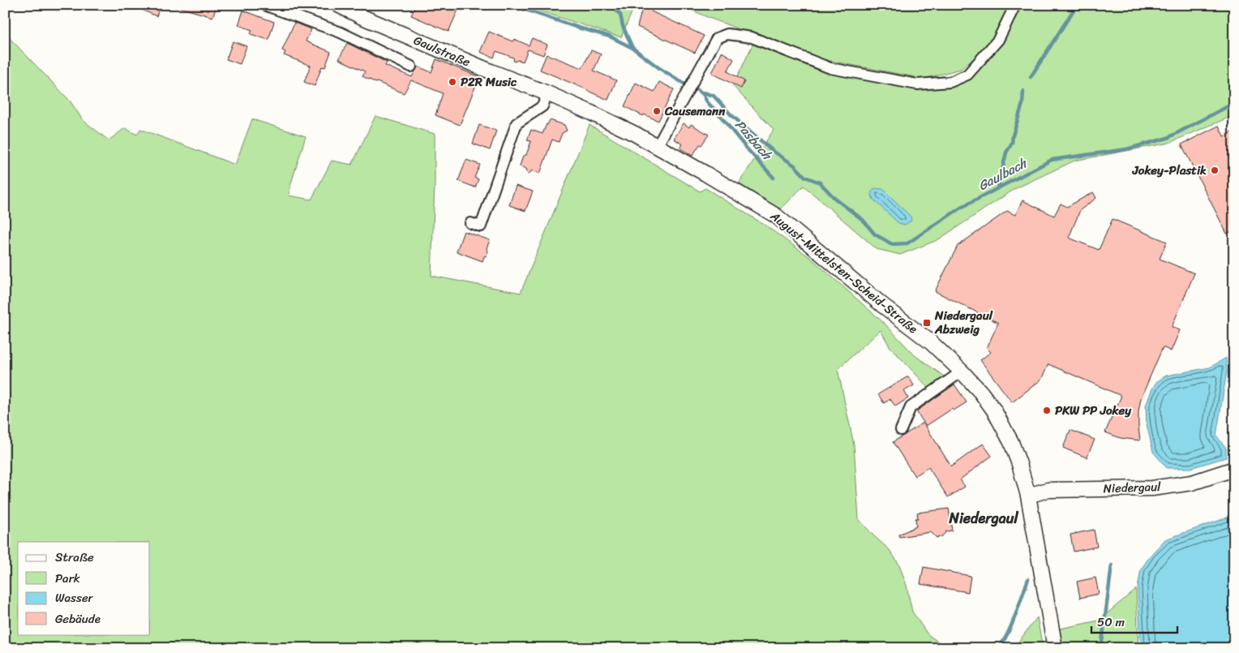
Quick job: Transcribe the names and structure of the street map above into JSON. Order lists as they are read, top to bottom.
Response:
{
  "streets": {
    "main road": ["Gaulstraße", "August-Mittelsten-Scheid-Straße", "Niedergaul"]
  },
  "crossings": [
    ["Gaulstraße", "August-Mittelsten-Scheid-Straße"],
    ["August-Mittelsten-Scheid-Straße", "Niedergaul"]
  ],
  "districts": ["Niedergaul"],
  "water": ["Pasbach", "Gaulbach"],
  "places": {
    "other": [
      "P2R Music",
      "Causemann",
      "Jokey-Plastik",
      "PKW PP Jokey"
    ],
    "transit": ["Niedergaul Abzweig"]
  },
  "legend": [
    "Straße",
    "Park",
    "Wasser",
    "Gebäude"
  ],
  "scale_bar": "50 m"
}
